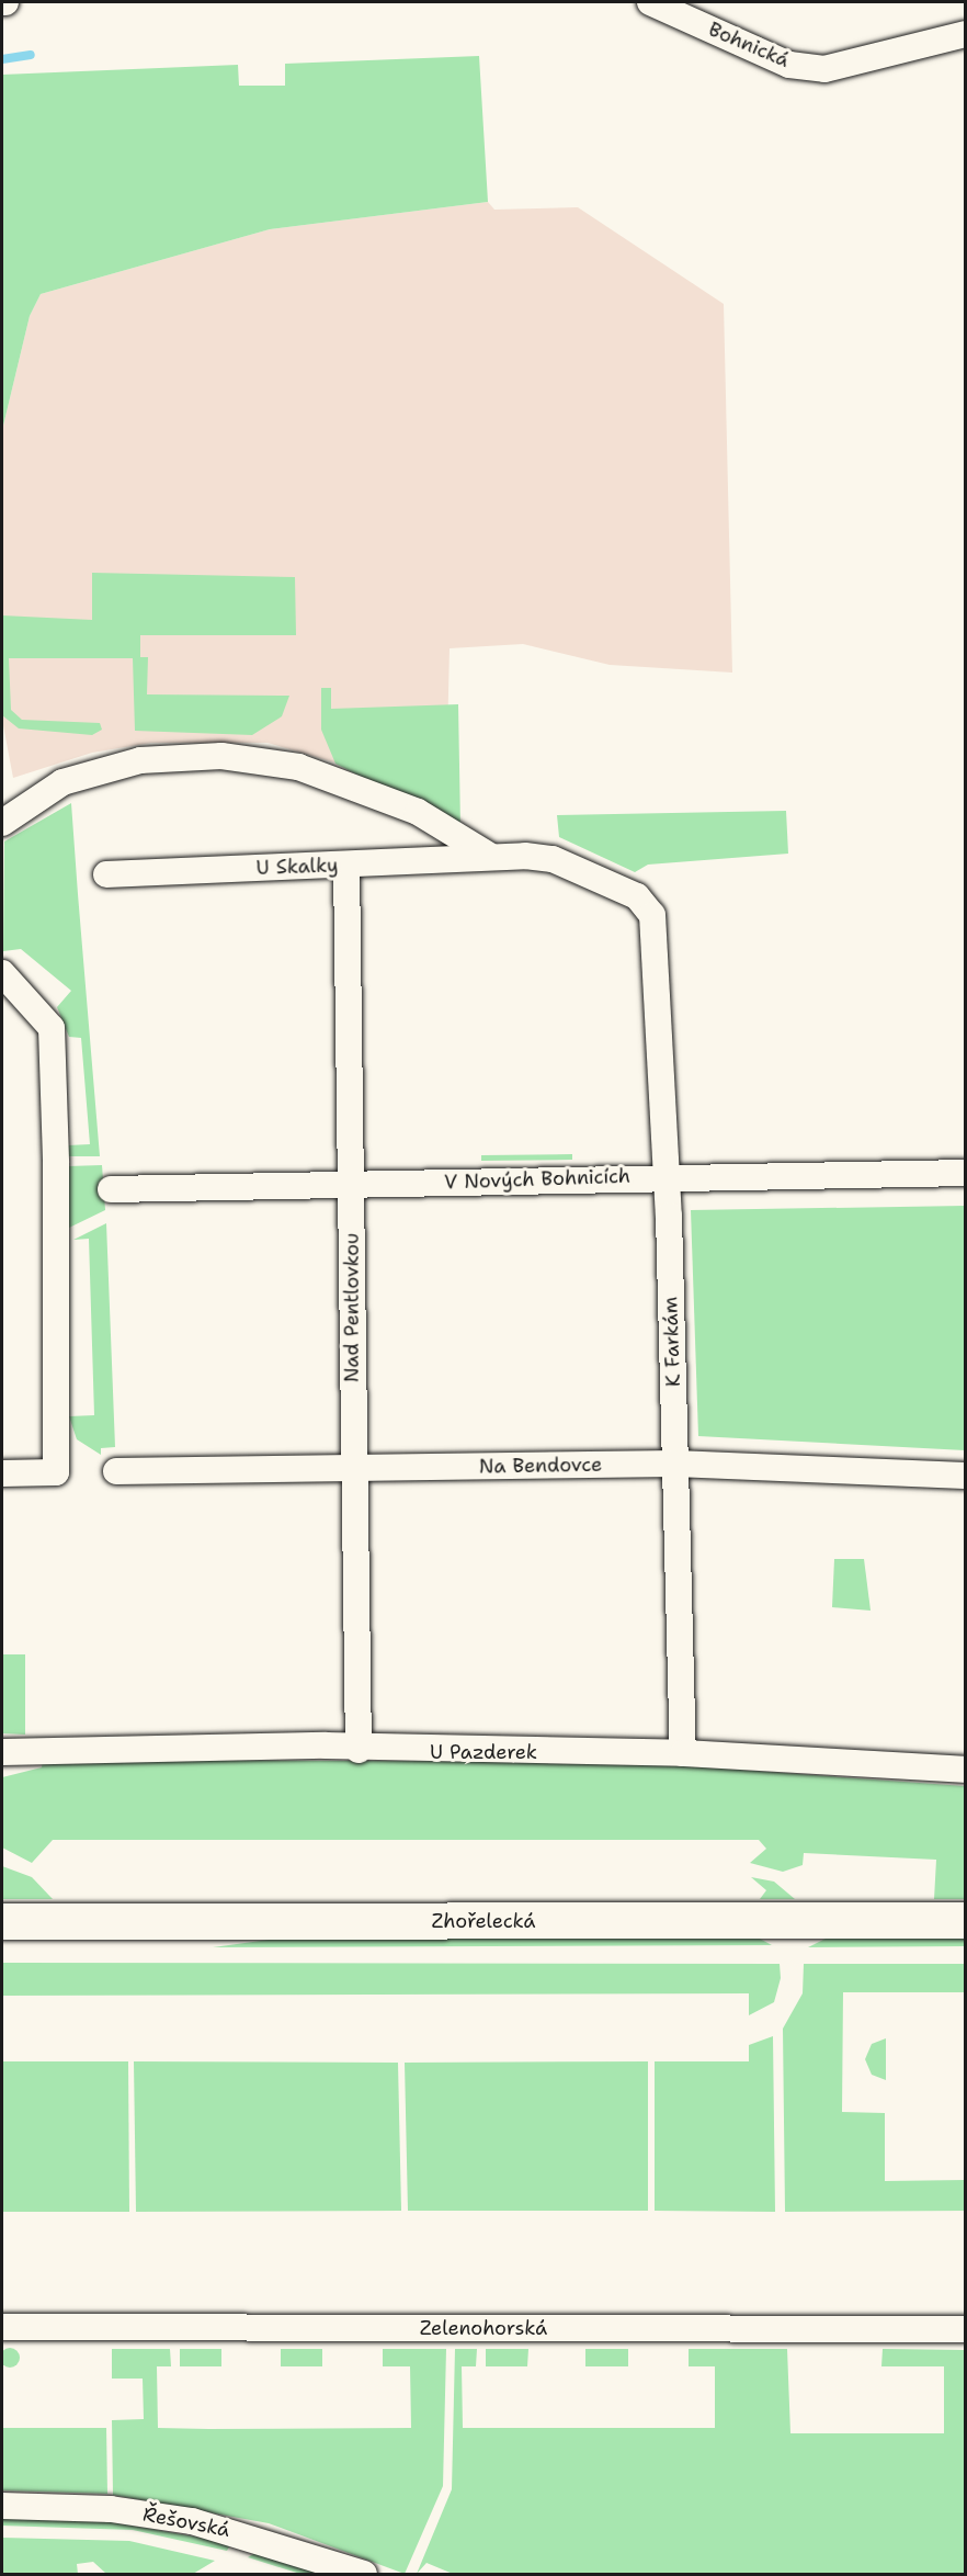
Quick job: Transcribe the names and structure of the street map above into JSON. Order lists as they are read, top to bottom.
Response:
{
  "streets": {
    "street": [
      "Bohnická",
      "U Skalky",
      "V Nových Bohnicích",
      "Nad Pentlovkou",
      "K Farkám",
      "Na Bendovce",
      "U Pazderek",
      "Zhořelecká",
      "Zelenohorská",
      "Řešovská"
    ]
  },
  "crossings": [
    ["U Skalky", "Nad Pentlovkou"],
    ["U Skalky", "K Farkám"],
    ["V Nových Bohnicích", "Nad Pentlovkou"],
    ["V Nových Bohnicích", "K Farkám"],
    ["Nad Pentlovkou", "Na Bendovce"],
    ["Nad Pentlovkou", "U Pazderek"],
    ["K Farkám", "Na Bendovce"],
    ["K Farkám", "U Pazderek"]
  ]
}
